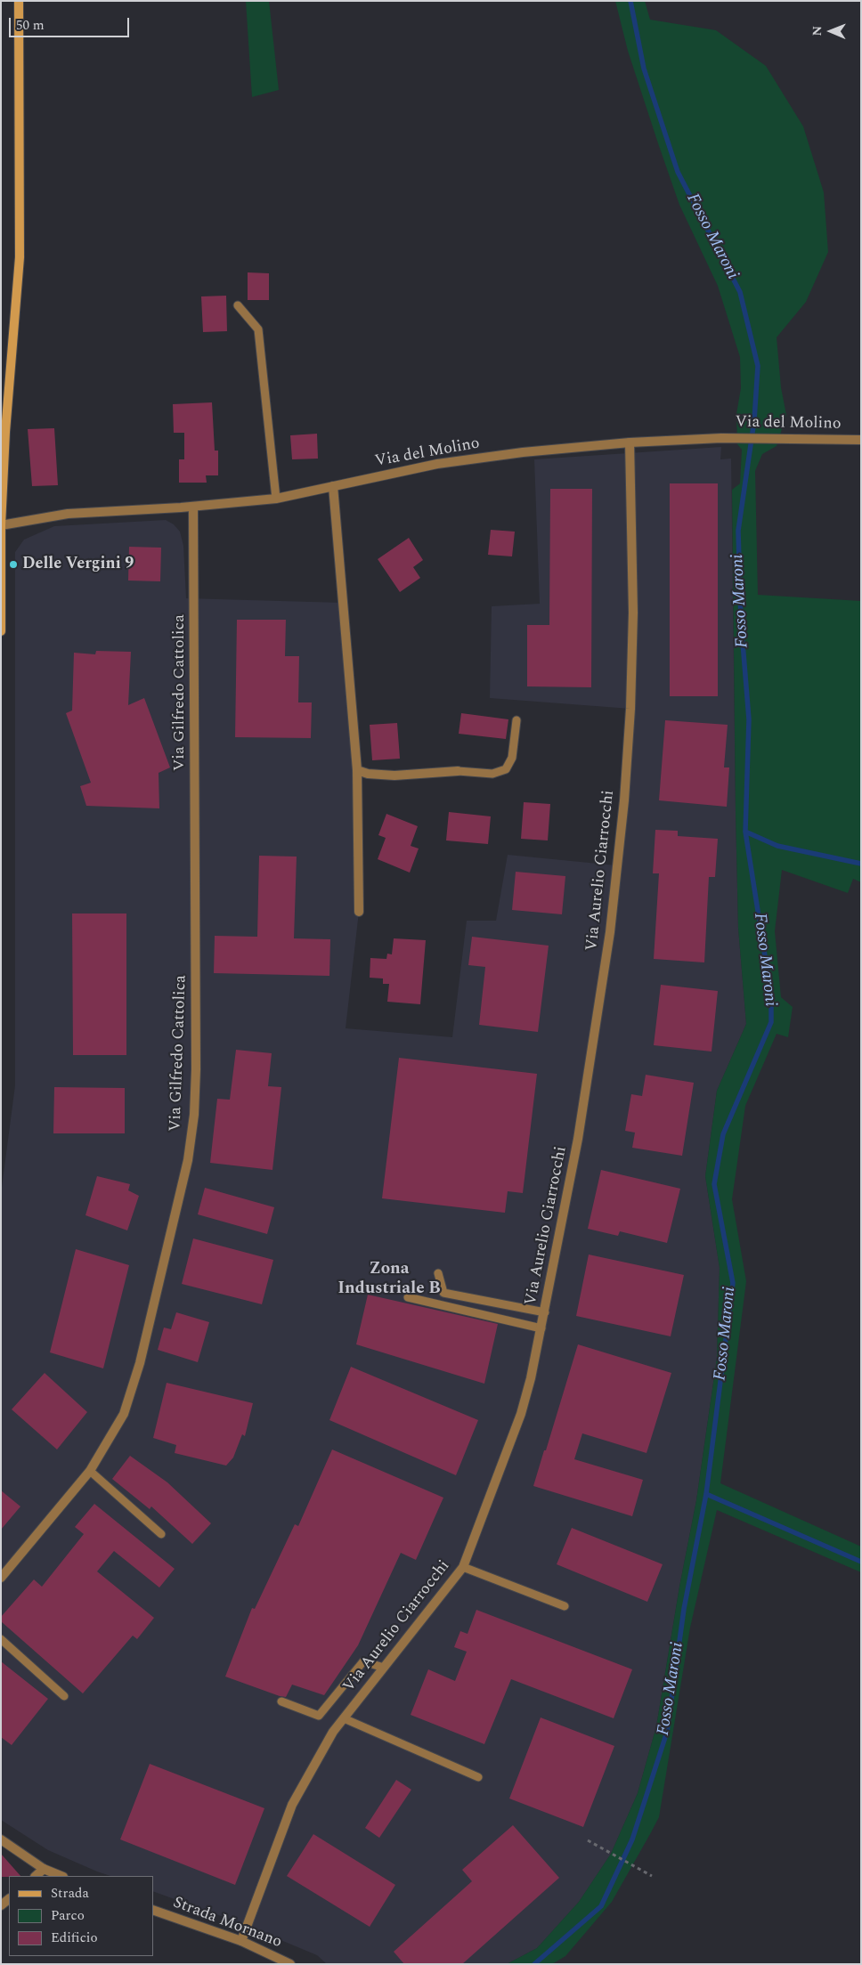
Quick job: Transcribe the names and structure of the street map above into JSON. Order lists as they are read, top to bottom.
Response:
{
  "streets": {
    "street": [
      "Via del Molino",
      "Via Gilfredo Cattolica",
      "Via Aurelio Ciarrocchi",
      "Strada Mornano"
    ]
  },
  "crossings": [
    ["Via del Molino", "Via Gilfredo Cattolica"],
    ["Via del Molino", "Via Aurelio Ciarrocchi"],
    ["Via Aurelio Ciarrocchi", "Strada Mornano"]
  ],
  "districts": ["Zona Industriale B"],
  "water": ["Fosso Maroni"],
  "places": ["Delle Vergini 9"],
  "legend": ["Strada", "Parco", "Edificio"],
  "scale_bar": "50 m",
  "north": "left"
}
